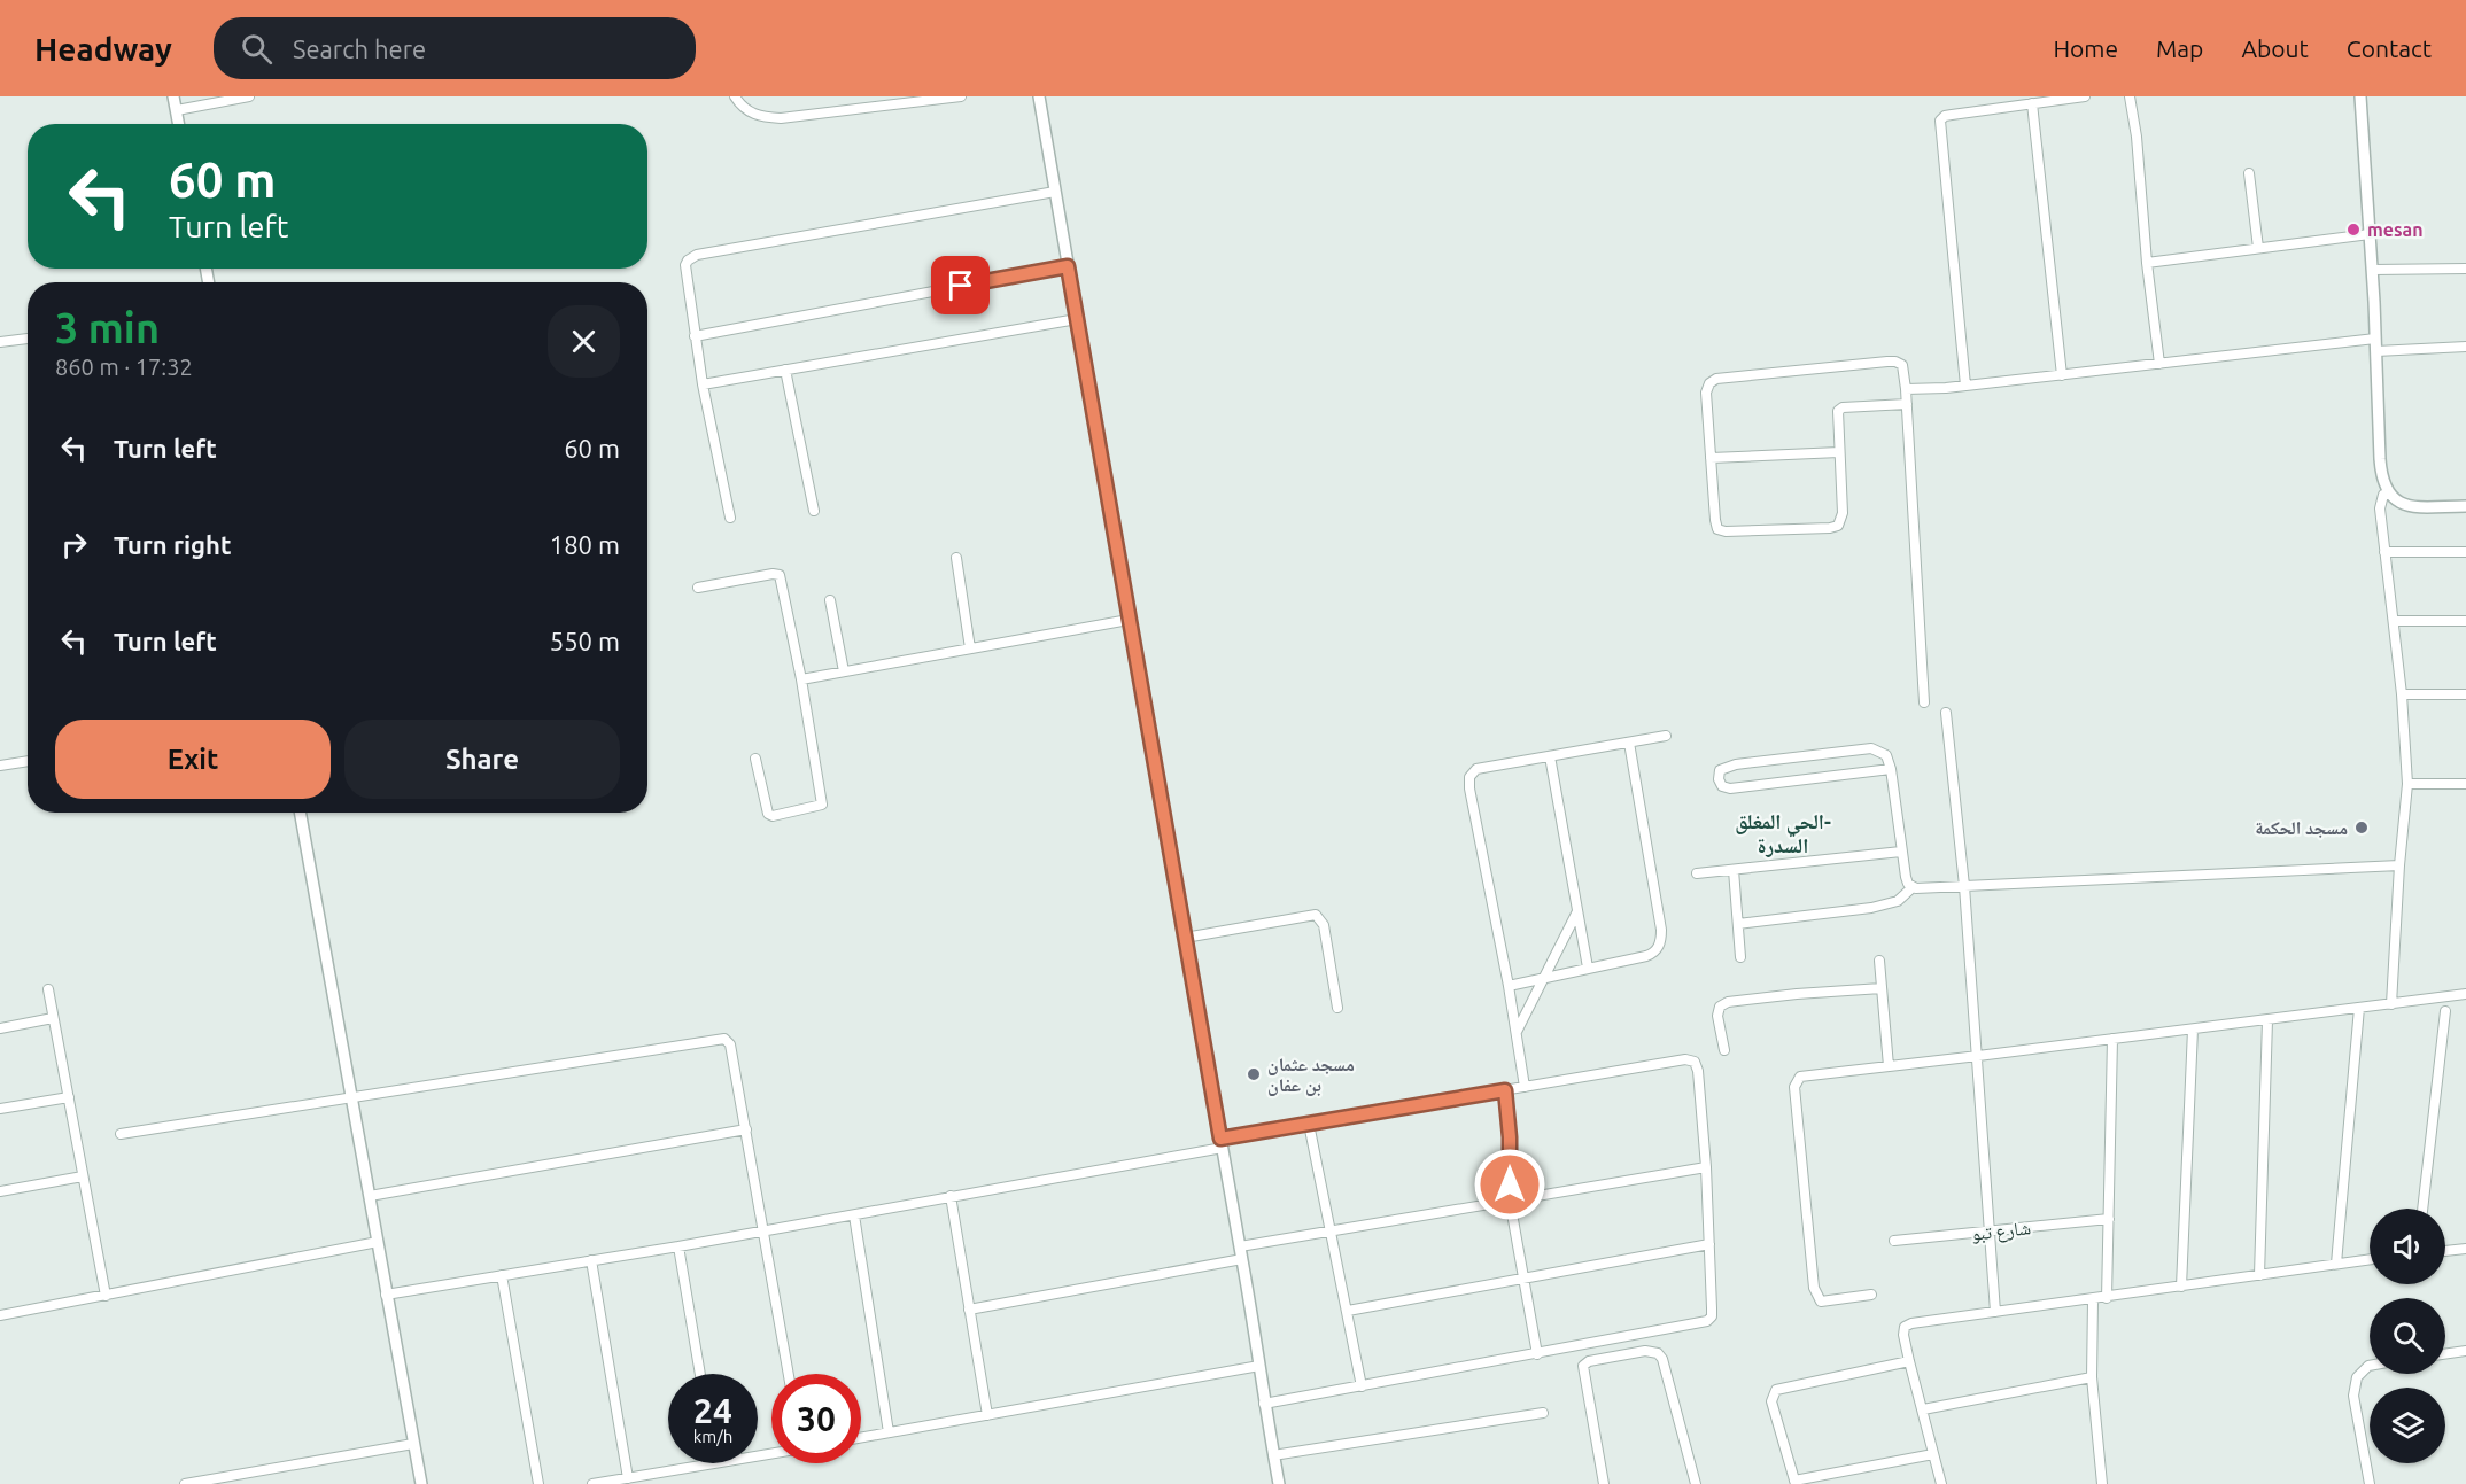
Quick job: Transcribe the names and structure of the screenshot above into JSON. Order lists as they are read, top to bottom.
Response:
{
  "streets": {
    "street": ["شارع تبو"]
  },
  "districts": ["الحي المغلق- السدرة"],
  "places": ["mesan", "مسجد الحكمة", "مسجد عثمان بن عفان"],
  "page": {
    "header": "Headway",
    "search": "Search here",
    "nav": [
      "Home",
      "Map",
      "About",
      "Contact"
    ],
    "turn": ["60 m", "Turn left"],
    "heading": ["3 min", "860 m · 17:32"],
    "list": [
      {
        "name": "Turn left",
        "value": "60 m"
      },
      {
        "name": "Turn right",
        "value": "180 m"
      },
      {
        "name": "Turn left",
        "value": "550 m"
      }
    ],
    "buttons": ["Exit", "Share"],
    "speed": "24 km/h",
    "limit": "30"
  }
}
